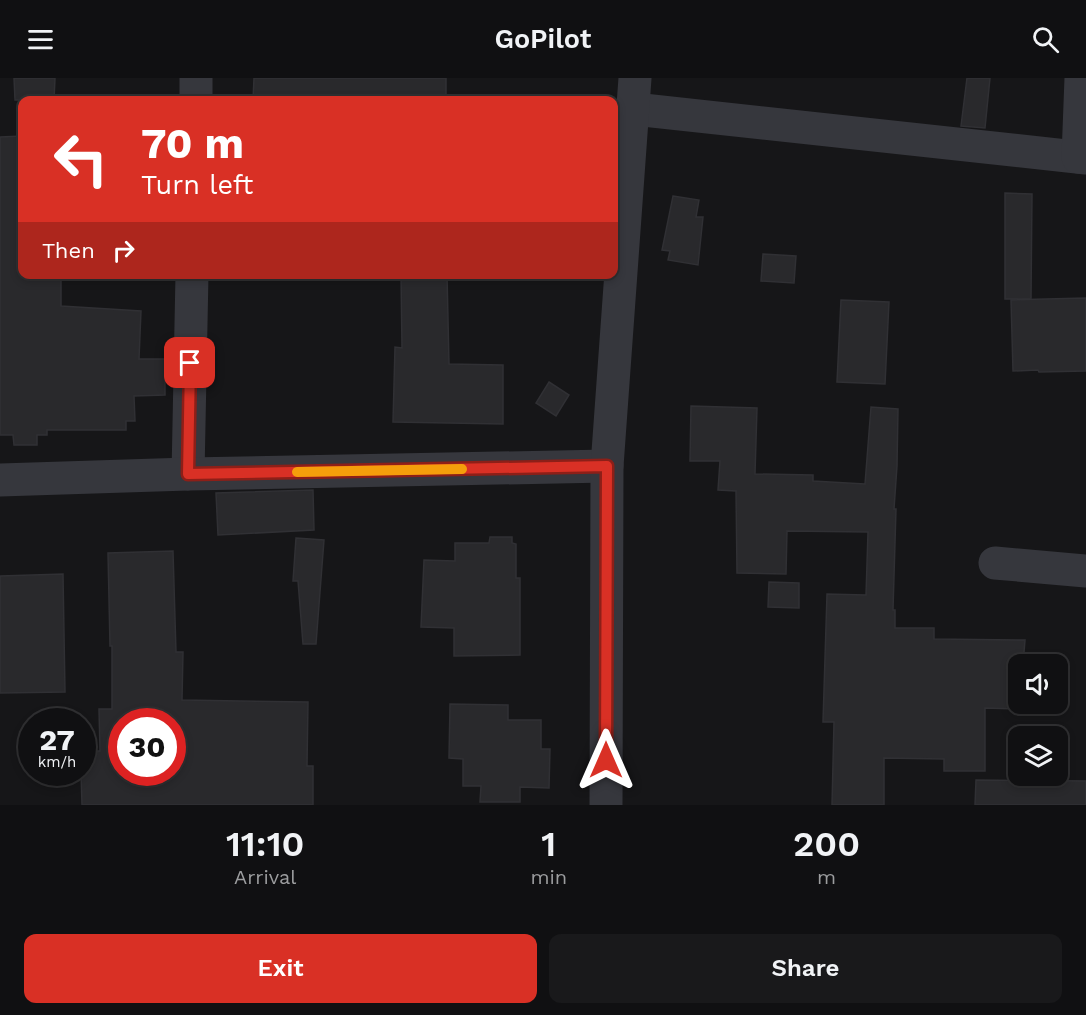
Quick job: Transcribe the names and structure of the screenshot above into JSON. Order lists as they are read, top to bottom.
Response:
{
  "page": {
    "header": "GoPilot",
    "turn": ["70 m", "Turn left"],
    "then": "Then",
    "speed": "27 km/h",
    "limit": "30",
    "eta": [
      "11:10",
      "Arrival",
      "1",
      "min",
      "200",
      "m"
    ],
    "buttons": ["Exit", "Share"]
  }
}
